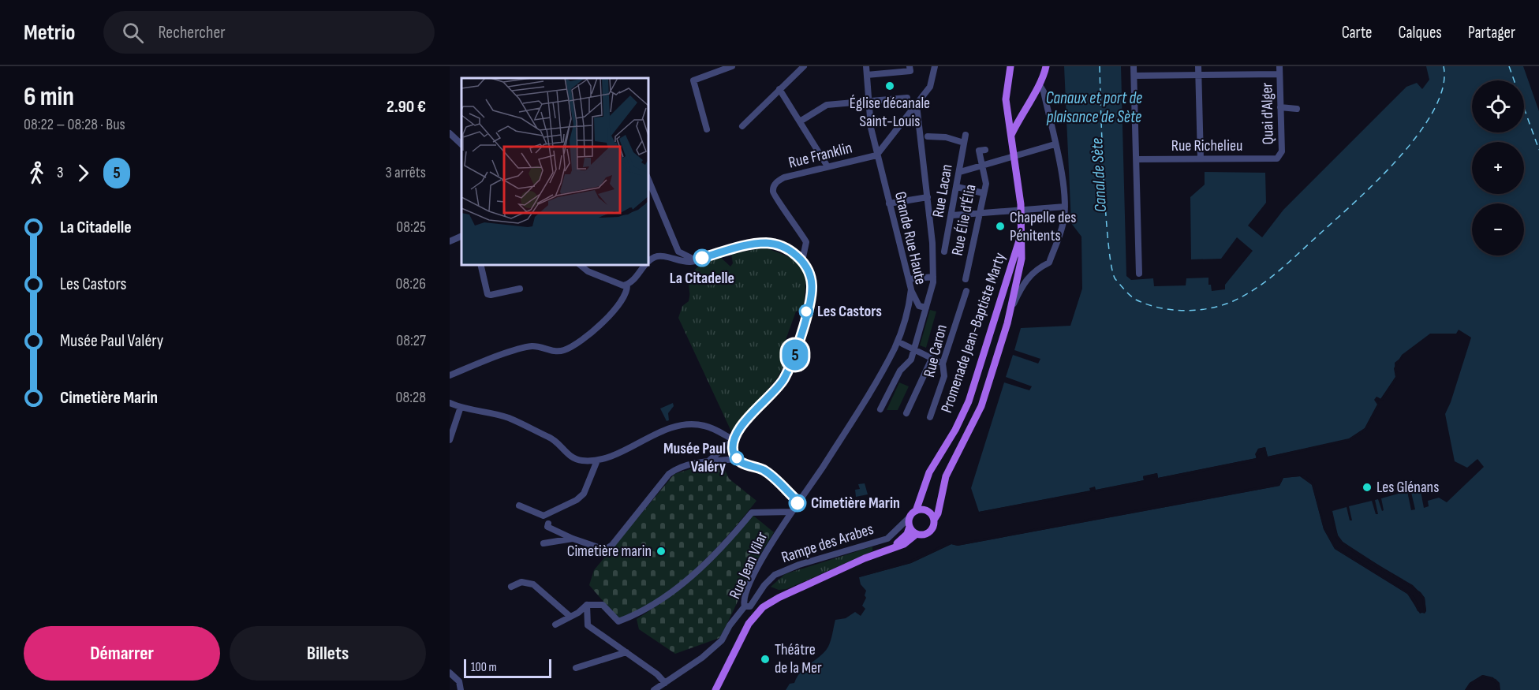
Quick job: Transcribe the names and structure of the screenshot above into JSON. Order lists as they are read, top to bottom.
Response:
{
  "streets": {
    "main road": ["Promenade Jean-Baptiste Marty"],
    "street": [
      "Quai d'Alger",
      "Rue Richelieu",
      "Rue Franklin",
      "Rue Lacan",
      "Rue Élie d'Élia",
      "Grande Rue Haute",
      "Rue Caron",
      "Rampe des Arabes",
      "Rue Jean Vilar"
    ]
  },
  "crossings": [
    ["Quai d'Alger", "Rue Richelieu"],
    ["Rue Franklin", "Grande Rue Haute"],
    ["Grande Rue Haute", "Rue Jean Vilar"],
    ["Promenade Jean-Baptiste Marty", "Rampe des Arabes"],
    ["Rampe des Arabes", "Rue Jean Vilar"]
  ],
  "water": ["Canaux et port de plaisance de Sète", "Canal de Sète"],
  "places": [
    "Église décanale Saint-Louis",
    "Chapelle des Pénitents",
    "La Citadelle",
    "Les Castors",
    "Musée Paul Valéry",
    "Les Glénans",
    "Cimetière Marin",
    "Cimetière marin",
    "Théâtre de la Mer"
  ],
  "lines": ["bus line 5"],
  "scale_bar": "100 m",
  "page": {
    "header": "Metrio",
    "search": "Rechercher",
    "nav": ["Carte", "Calques", "Partager"],
    "heading": ["6 min", "08:22 – 08:28 · Bus", "2.90 €"],
    "on_map": "5",
    "map_buttons": ["+", "−"],
    "legs": ["3", "5", "3 arrêts"],
    "list": [
      {
        "name": "La Citadelle",
        "value": "08:25"
      },
      {
        "name": "Les Castors",
        "value": "08:26"
      },
      {
        "name": "Musée Paul Valéry",
        "value": "08:27"
      },
      {
        "name": "Cimetière Marin",
        "value": "08:28"
      }
    ],
    "buttons": ["Démarrer", "Billets"],
    "scale": "100 m"
  }
}
